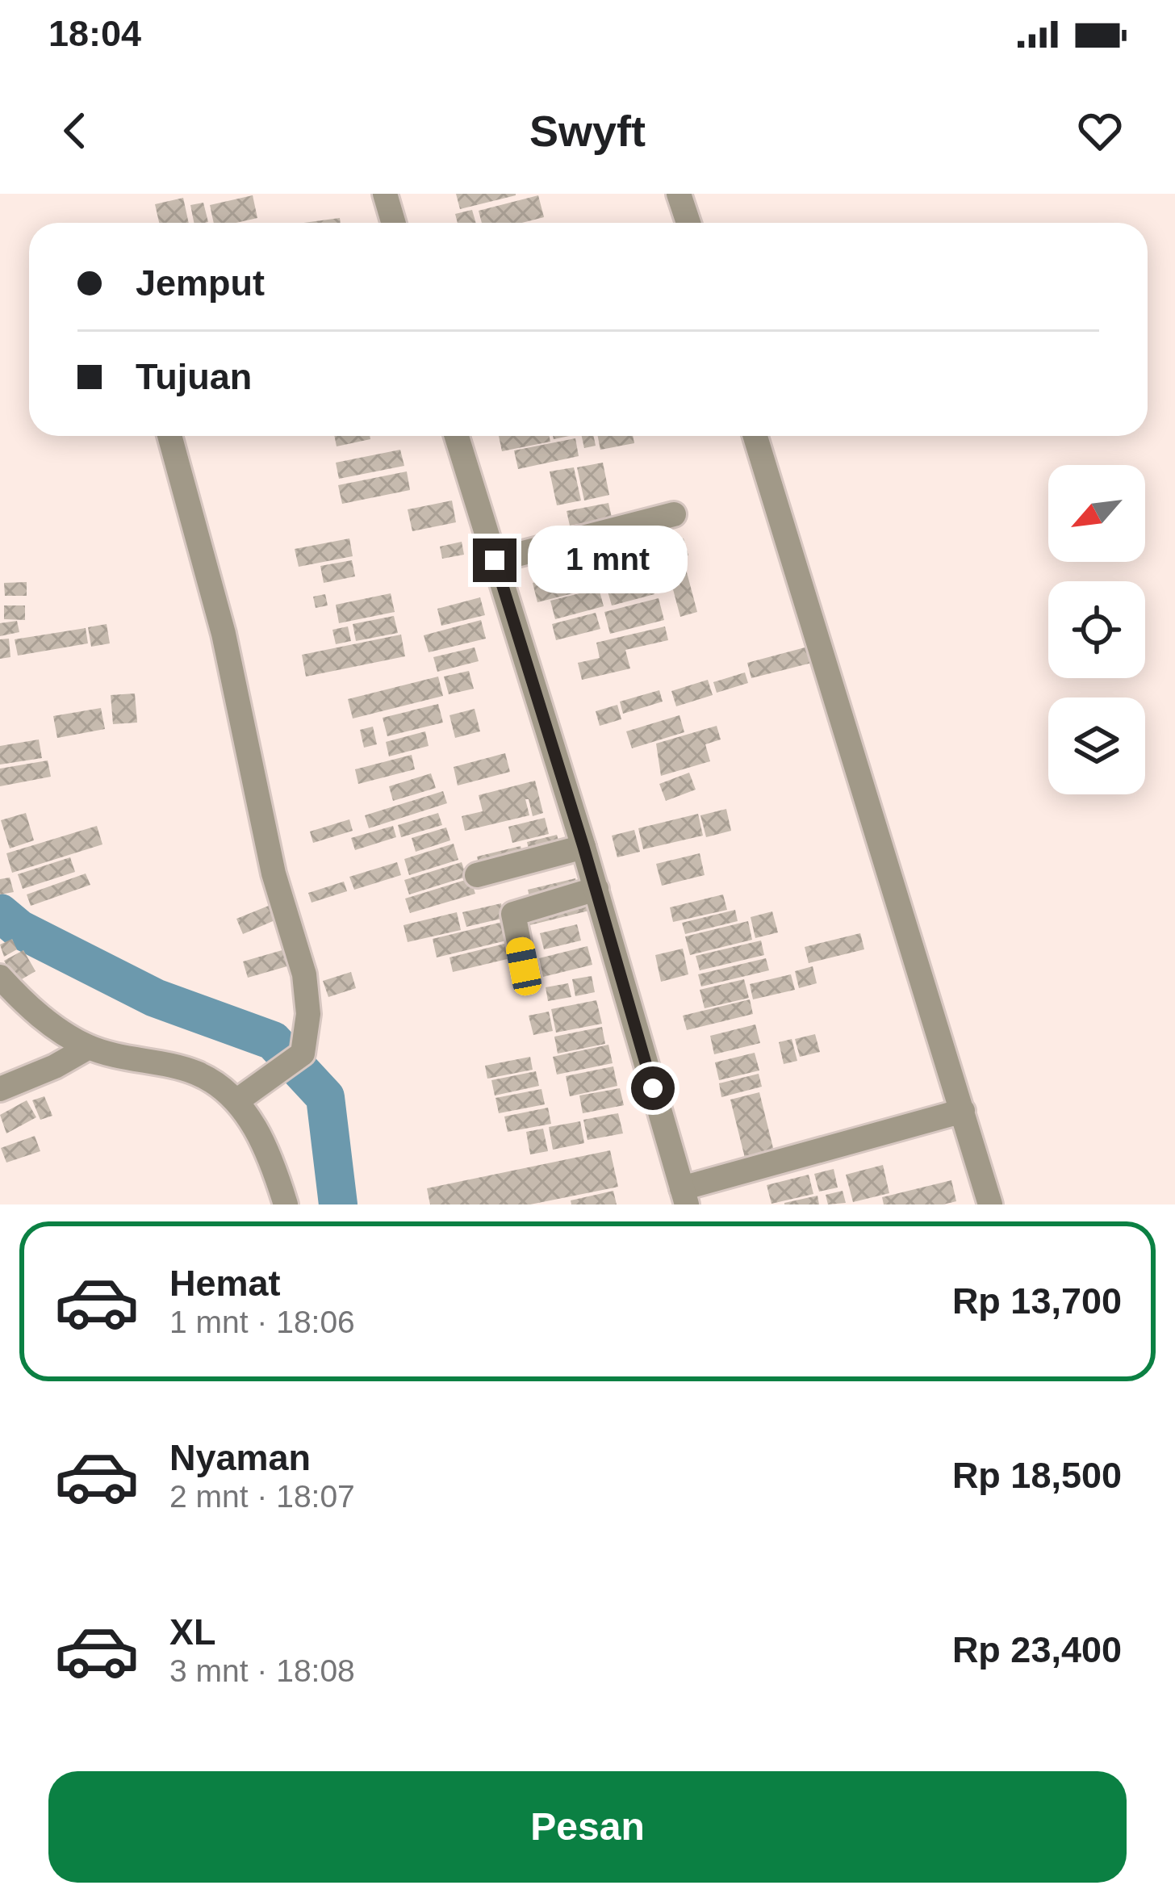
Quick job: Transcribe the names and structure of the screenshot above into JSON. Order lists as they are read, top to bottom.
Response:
{
  "north": "bottom left",
  "page": {
    "status": "18:04",
    "header": "Swyft",
    "banner": ["Jemput", "Tujuan"],
    "bubble": "1 mnt",
    "list": [
      {
        "name": "Hemat",
        "note": "1 mnt · 18:06",
        "value": "Rp 13,700"
      },
      {
        "name": "Nyaman",
        "note": "2 mnt · 18:07",
        "value": "Rp 18,500"
      },
      {
        "name": "XL",
        "note": "3 mnt · 18:08",
        "value": "Rp 23,400"
      }
    ],
    "buttons": "Pesan"
  }
}
